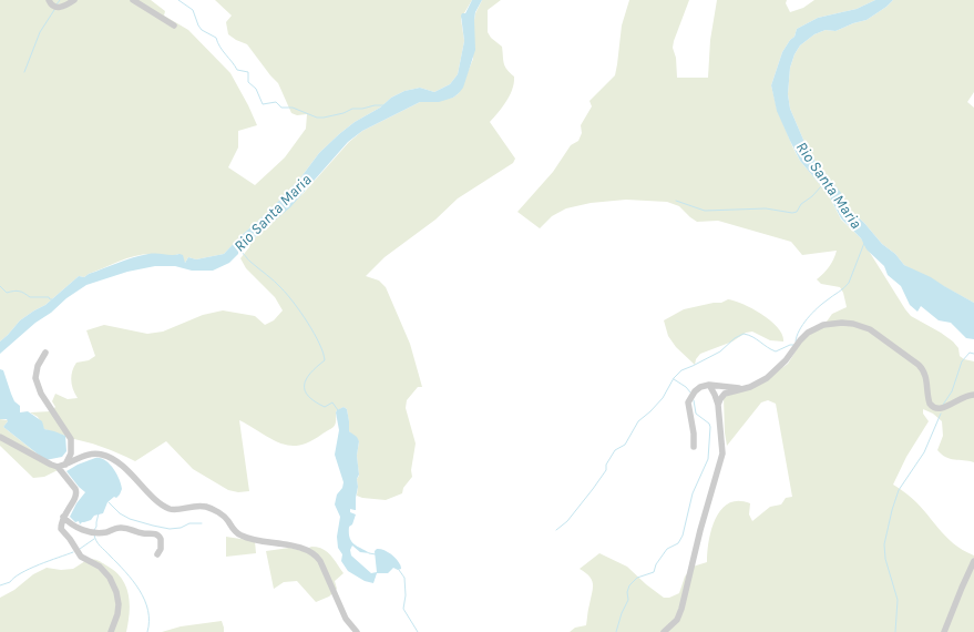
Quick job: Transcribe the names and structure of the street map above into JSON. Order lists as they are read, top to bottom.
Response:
{
  "water": ["Rio Santa Maria"]
}
